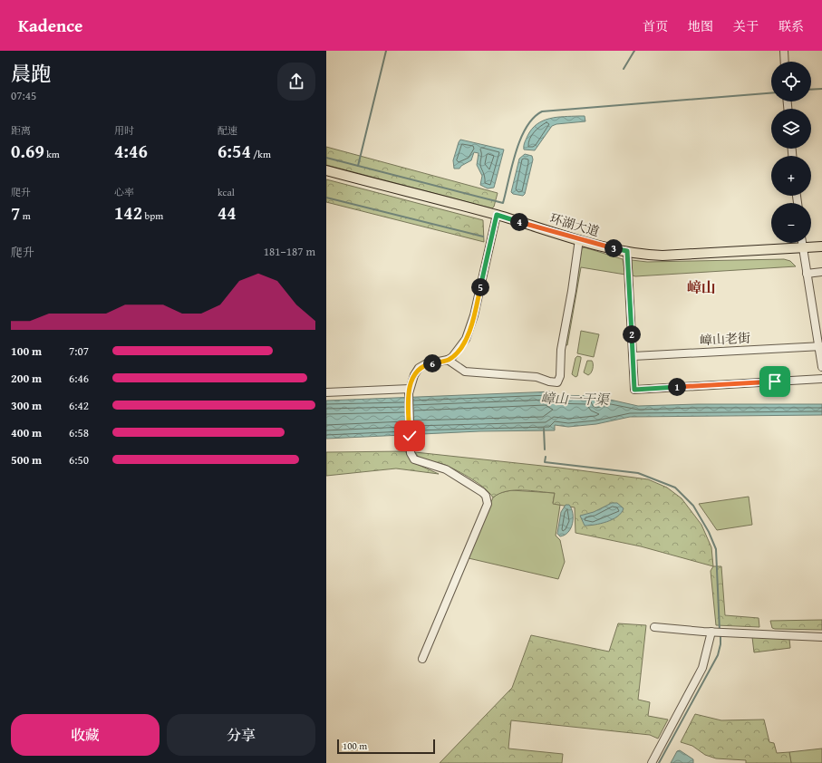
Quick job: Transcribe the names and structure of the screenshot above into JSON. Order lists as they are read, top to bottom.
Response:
{
  "streets": {
    "main road": ["环湖大道"],
    "street": ["嶂山老街"]
  },
  "districts": ["嶂山"],
  "water": ["嶂山一干渠"],
  "scale_bar": "100 m",
  "page": {
    "header": "Kadence",
    "nav": [
      "首页",
      "地图",
      "关于",
      "联系"
    ],
    "heading": ["晨跑", "07:45"],
    "map_buttons": ["+", "−"],
    "stats": [
      ["距离", "0.69 km"],
      ["用时", "4:46"],
      ["配速", "6:54 /km"],
      ["爬升", "7 m"],
      ["心率", "142 bpm"],
      ["kcal", "44"]
    ],
    "pins": [
      "4",
      "3",
      "5",
      "2",
      "6",
      "1"
    ],
    "chart": ["爬升", "181–187 m"],
    "list": [
      {
        "name": "100 m",
        "note": "7:07"
      },
      {
        "name": "200 m",
        "note": "6:46"
      },
      {
        "name": "300 m",
        "note": "6:42"
      },
      {
        "name": "400 m",
        "note": "6:58"
      },
      {
        "name": "500 m",
        "note": "6:50"
      }
    ],
    "buttons": ["收藏", "分享"],
    "scale": "100 m"
  }
}
